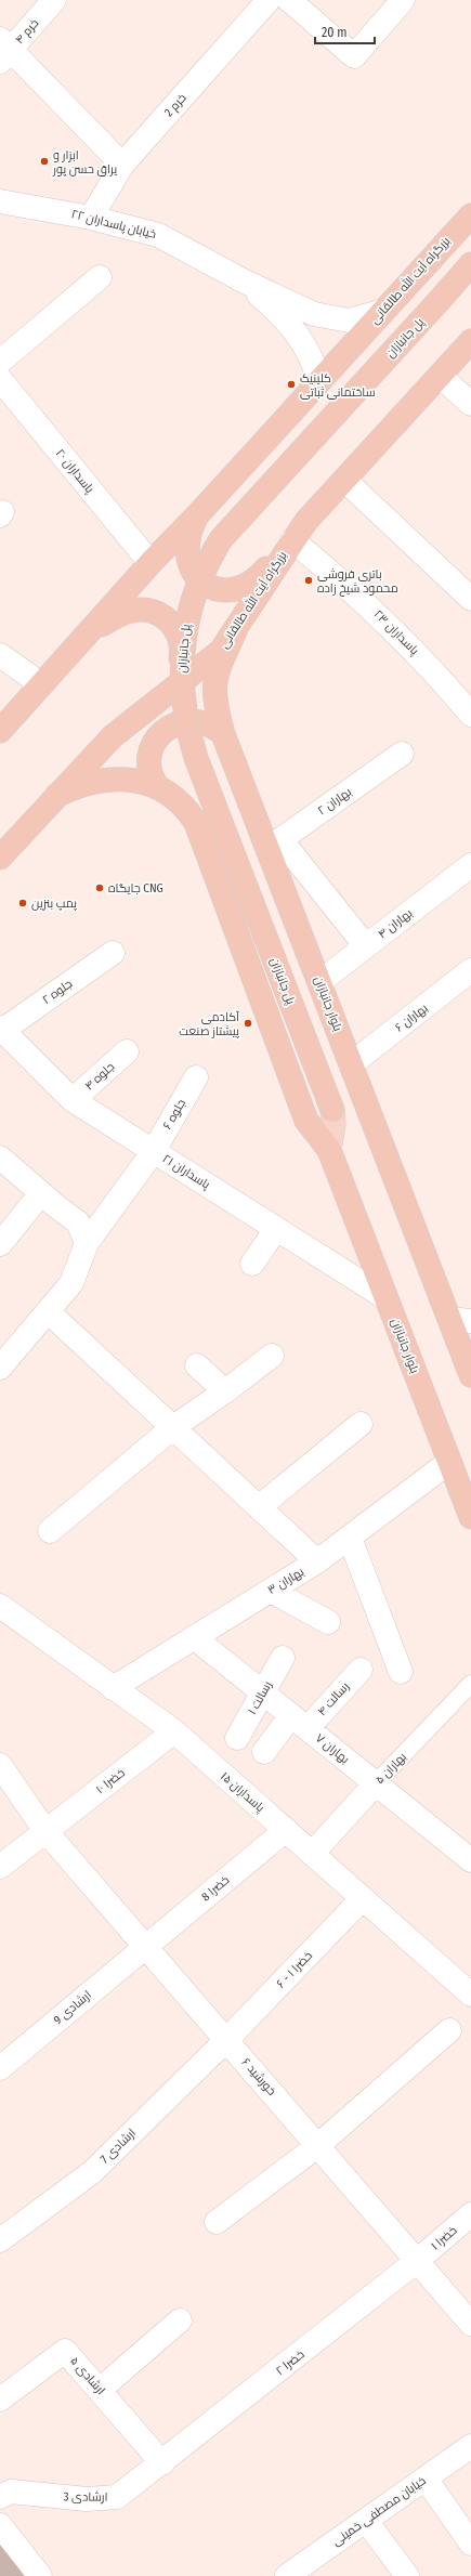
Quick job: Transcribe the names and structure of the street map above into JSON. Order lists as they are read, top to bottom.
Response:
{
  "streets": {
    "highway": ["بزرگراه آیت الله طالقانی", "پل جانبازان", "بلوار جانبازان"],
    "street": [
      "خرم ۴",
      "خرم 2",
      "خیابان پاسداران ۲۲",
      "پاسداران ۲۰",
      "پاسداران ۲۳",
      "بهاران ۲",
      "بهاران ۴",
      "جلوه ۲",
      "بهاران ۶",
      "جلوه ۴",
      "جلوه ۶",
      "پاسداران ۲۱",
      "بهاران ۳",
      "رسالت ۱",
      "رسالت ۴",
      "بهاران ۷",
      "بهاران ۵",
      "خضرا ۱۰",
      "پاسداران ۱۵",
      "خضرا 8",
      "خضرا ۱ - ۶",
      "ارشادی 9",
      "خورشید ۶",
      "ارشادی 7",
      "خضرا ۱",
      "خضرا ۲",
      "ارشادی ۵",
      "ارشادی 3",
      "خیابان مصطفی خمینی"
    ]
  },
  "crossings": [
    ["خرم 2", "خیابان پاسداران ۲۲"],
    ["خیابان پاسداران ۲۲", "بزرگراه آیت الله طالقانی"],
    ["بزرگراه آیت الله طالقانی", "پاسداران ۲۰"],
    ["بزرگراه آیت الله طالقانی", "پاسداران ۲۳"],
    ["بزرگراه آیت الله طالقانی", "بلوار جانبازان"],
    ["بهاران ۲", "بلوار جانبازان"],
    ["بهاران ۴", "بلوار جانبازان"],
    ["جلوه ۲", "پاسداران ۲۱"],
    ["بلوار جانبازان", "بهاران ۶"],
    ["بلوار جانبازان", "پاسداران ۲۱"],
    ["بلوار جانبازان", "بهاران ۳"],
    ["جلوه ۴", "پاسداران ۲۱"],
    ["جلوه ۶", "پاسداران ۲۱"],
    ["بهاران ۳", "بهاران ۷"],
    ["بهاران ۳", "پاسداران ۱۵"],
    ["رسالت ۱", "بهاران ۷"],
    ["رسالت ۴", "بهاران ۷"],
    ["بهاران ۷", "بهاران ۵"],
    ["بهاران ۵", "پاسداران ۱۵"],
    ["خضرا ۱۰", "پاسداران ۱۵"],
    ["خضرا ۱۰", "خورشید ۶"],
    ["پاسداران ۱۵", "خضرا 8"],
    ["پاسداران ۱۵", "خضرا ۱ - ۶"],
    ["خضرا 8", "ارشادی 9"],
    ["خضرا 8", "خورشید ۶"],
    ["خضرا ۱ - ۶", "خورشید ۶"],
    ["خضرا ۱ - ۶", "ارشادی 7"],
    ["ارشادی 9", "خورشید ۶"],
    ["خورشید ۶", "ارشادی 7"],
    ["خورشید ۶", "خضرا ۱"],
    ["خورشید ۶", "خضرا ۲"],
    ["خضرا ۱", "خضرا ۲"],
    ["خضرا ۲", "ارشادی ۵"],
    ["خضرا ۲", "ارشادی 3"],
    ["ارشادی ۵", "ارشادی 3"]
  ],
  "places": [
    "ابزار و یراق حسن پور",
    "کلینیک ساختمانی ثباتی",
    "باتری فروشی محمود شیخ زاده",
    "جایگاه CNG",
    "پمپ بنزین",
    "آکادمی پیشتاز صنعت"
  ],
  "scale_bar": "20 m"
}
